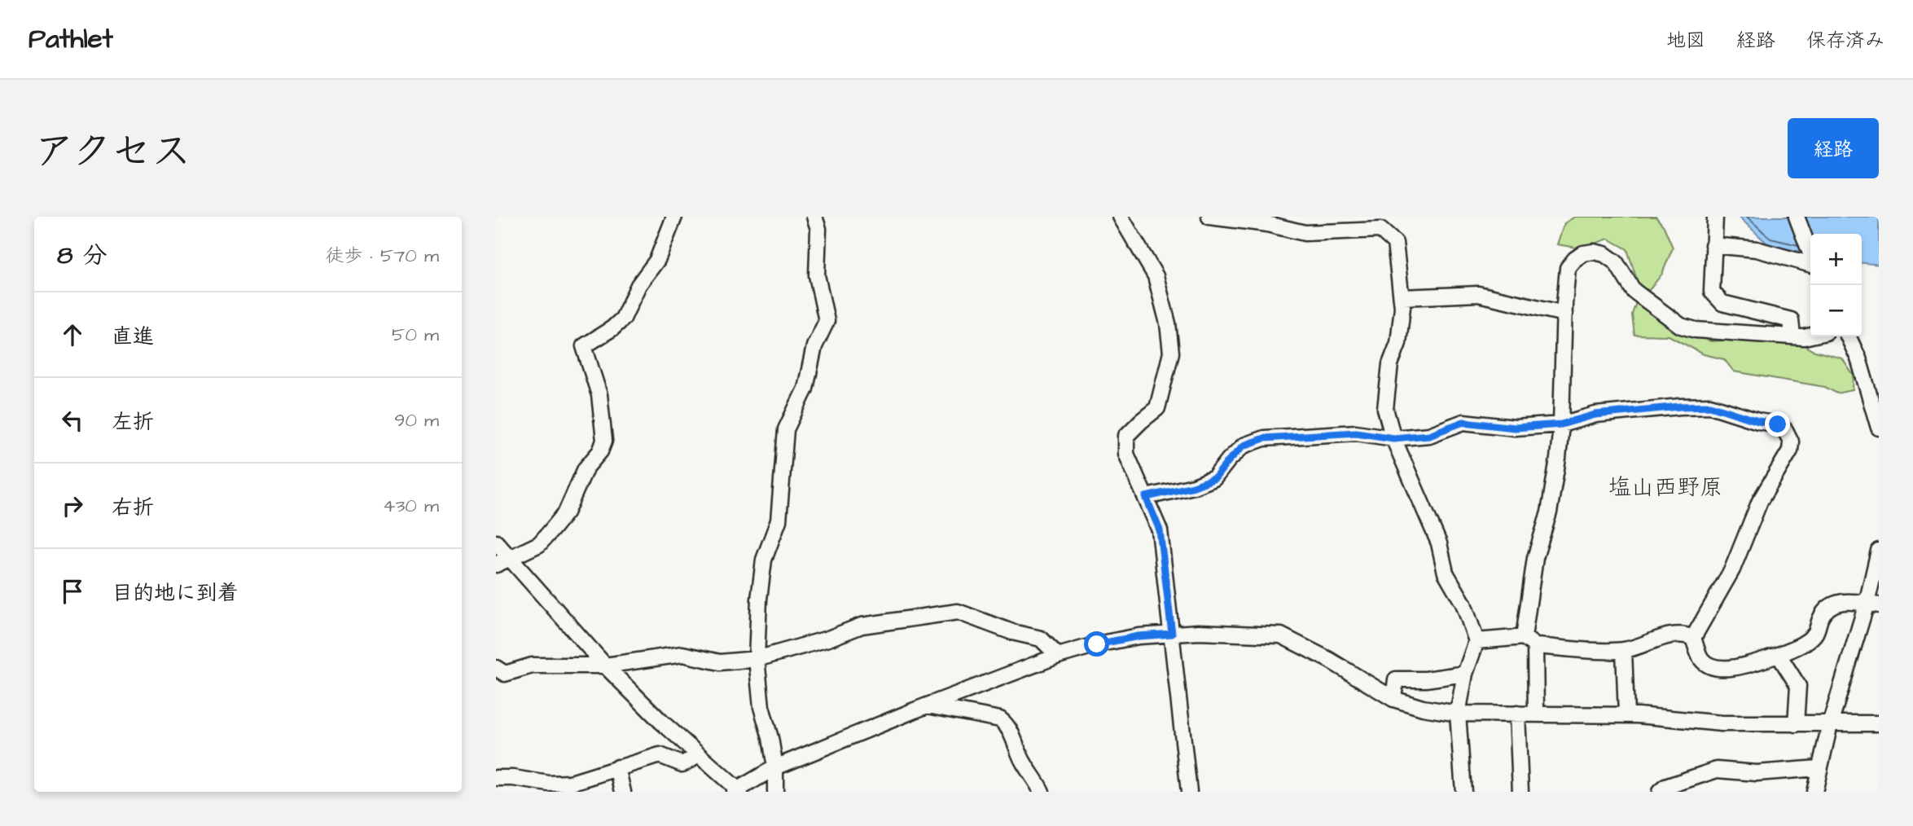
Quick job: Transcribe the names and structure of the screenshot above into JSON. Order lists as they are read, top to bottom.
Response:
{
  "districts": ["塩山西野原"],
  "page": {
    "header": "Pathlet",
    "nav": ["地図", "経路", "保存済み"],
    "title": "アクセス",
    "buttons": "経路",
    "heading": ["8 分", "徒歩 · 570 m"],
    "map_buttons": ["+", "−"],
    "list": [
      ["直進", "50 m"],
      ["左折", "90 m"],
      ["右折", "430 m"],
      "目的地に到着"
    ]
  }
}
